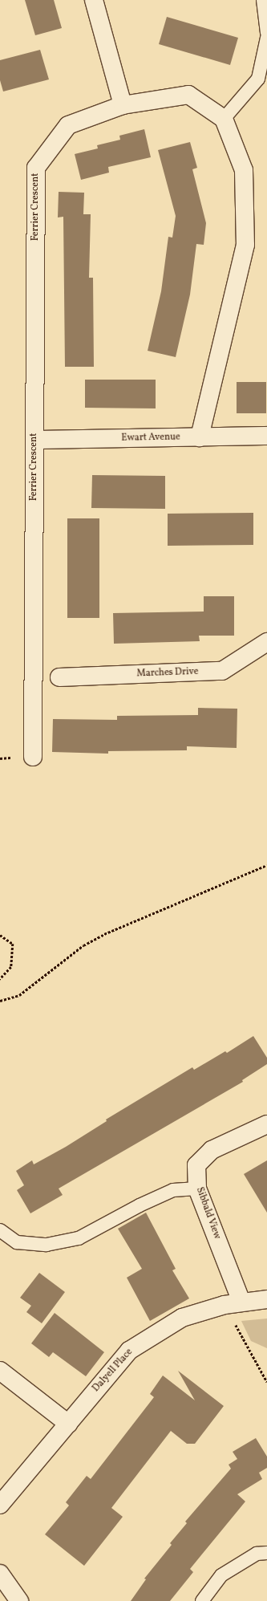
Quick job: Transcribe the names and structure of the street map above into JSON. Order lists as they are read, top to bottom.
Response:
{
  "streets": {
    "street": [
      "Ferrier Crescent",
      "Ewart Avenue",
      "Marches Drive",
      "Sibbald View",
      "Dalyell Place"
    ]
  },
  "crossings": [
    ["Ferrier Crescent", "Ewart Avenue"],
    ["Sibbald View", "Dalyell Place"]
  ]
}
